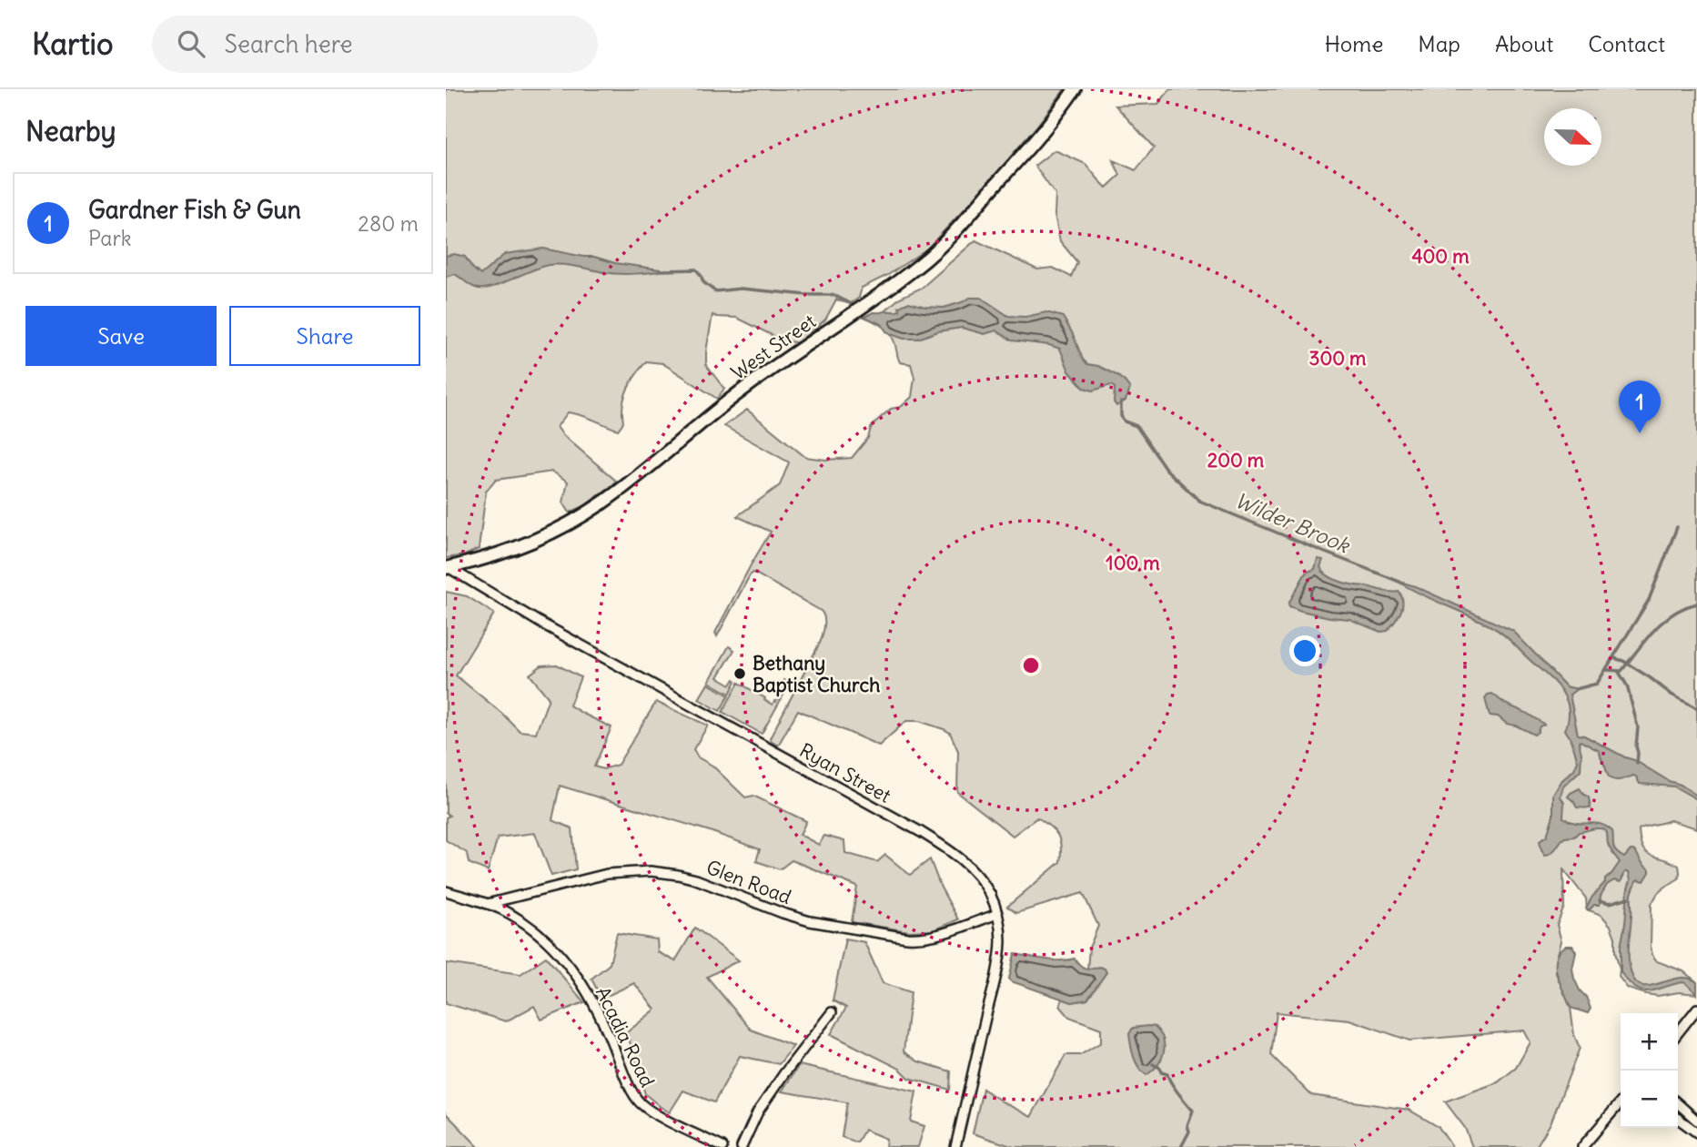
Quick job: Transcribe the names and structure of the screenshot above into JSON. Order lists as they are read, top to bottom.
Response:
{
  "streets": {
    "main road": ["West Street"],
    "street": ["Ryan Street", "Glen Road", "Acadia Road"]
  },
  "crossings": [
    ["West Street", "Ryan Street"],
    ["Ryan Street", "Glen Road"],
    ["Glen Road", "Acadia Road"]
  ],
  "water": ["Wilder Brook"],
  "places": ["Bethany Baptist Church"],
  "north": "right",
  "page": {
    "header": "Kartio",
    "search": "Search here",
    "nav": [
      "Home",
      "Map",
      "About",
      "Contact"
    ],
    "heading": "Nearby",
    "list": [
      {
        "mark": "1",
        "name": "Gardner Fish & Gun",
        "note": "Park",
        "value": "280 m"
      }
    ],
    "buttons": ["Save", "Share"],
    "pins": "1",
    "map_buttons": ["+", "−"]
  },
  "rings": [
    "400 m",
    "300 m",
    "200 m",
    "100 m"
  ]
}
